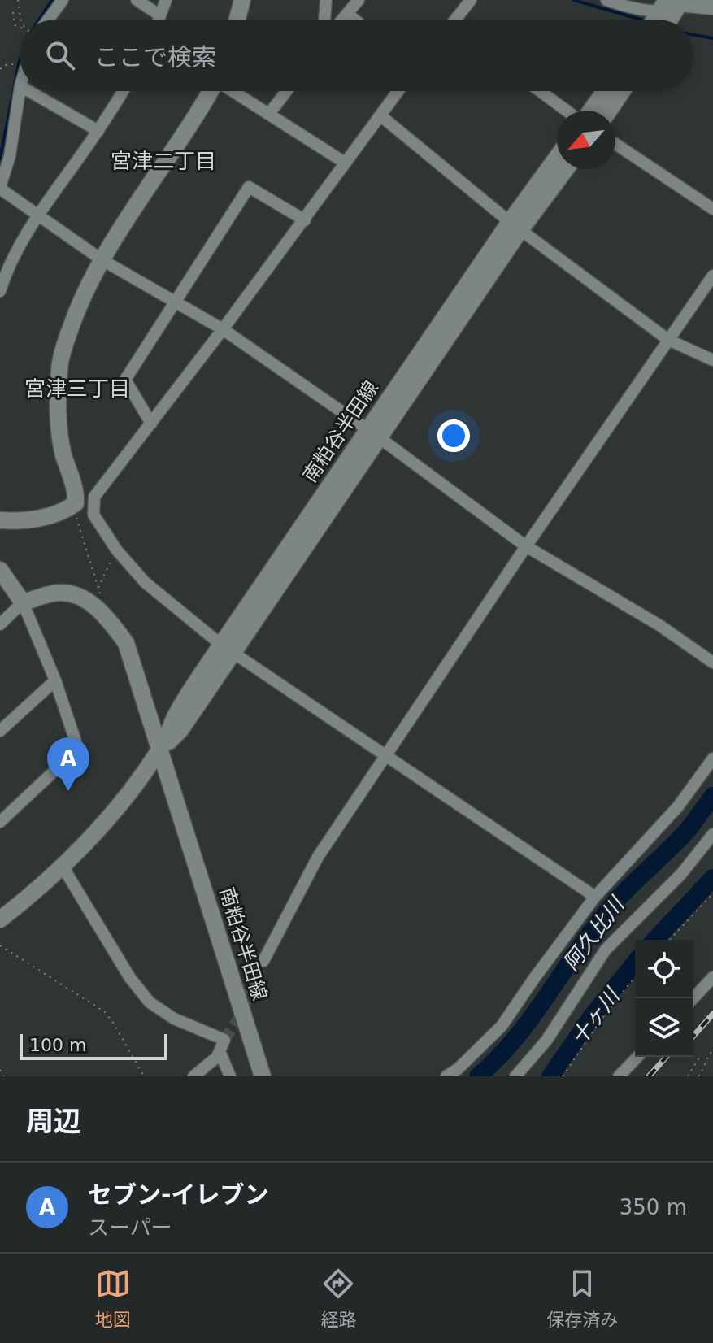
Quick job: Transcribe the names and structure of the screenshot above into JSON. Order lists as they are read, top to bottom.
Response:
{
  "streets": {
    "main road": ["南粕谷半田線"]
  },
  "districts": ["宮津二丁目", "宮津三丁目"],
  "water": ["阿久比川", "十ヶ川"],
  "scale_bar": "100 m",
  "north": "bottom left",
  "page": {
    "search": "ここで検索",
    "pins": "A",
    "scale": "100 m",
    "heading": "周辺",
    "list": [
      {
        "mark": "A",
        "name": "セブン-イレブン",
        "note": "スーパー",
        "value": "350 m"
      }
    ],
    "nav": ["地図", "経路", "保存済み"]
  }
}
